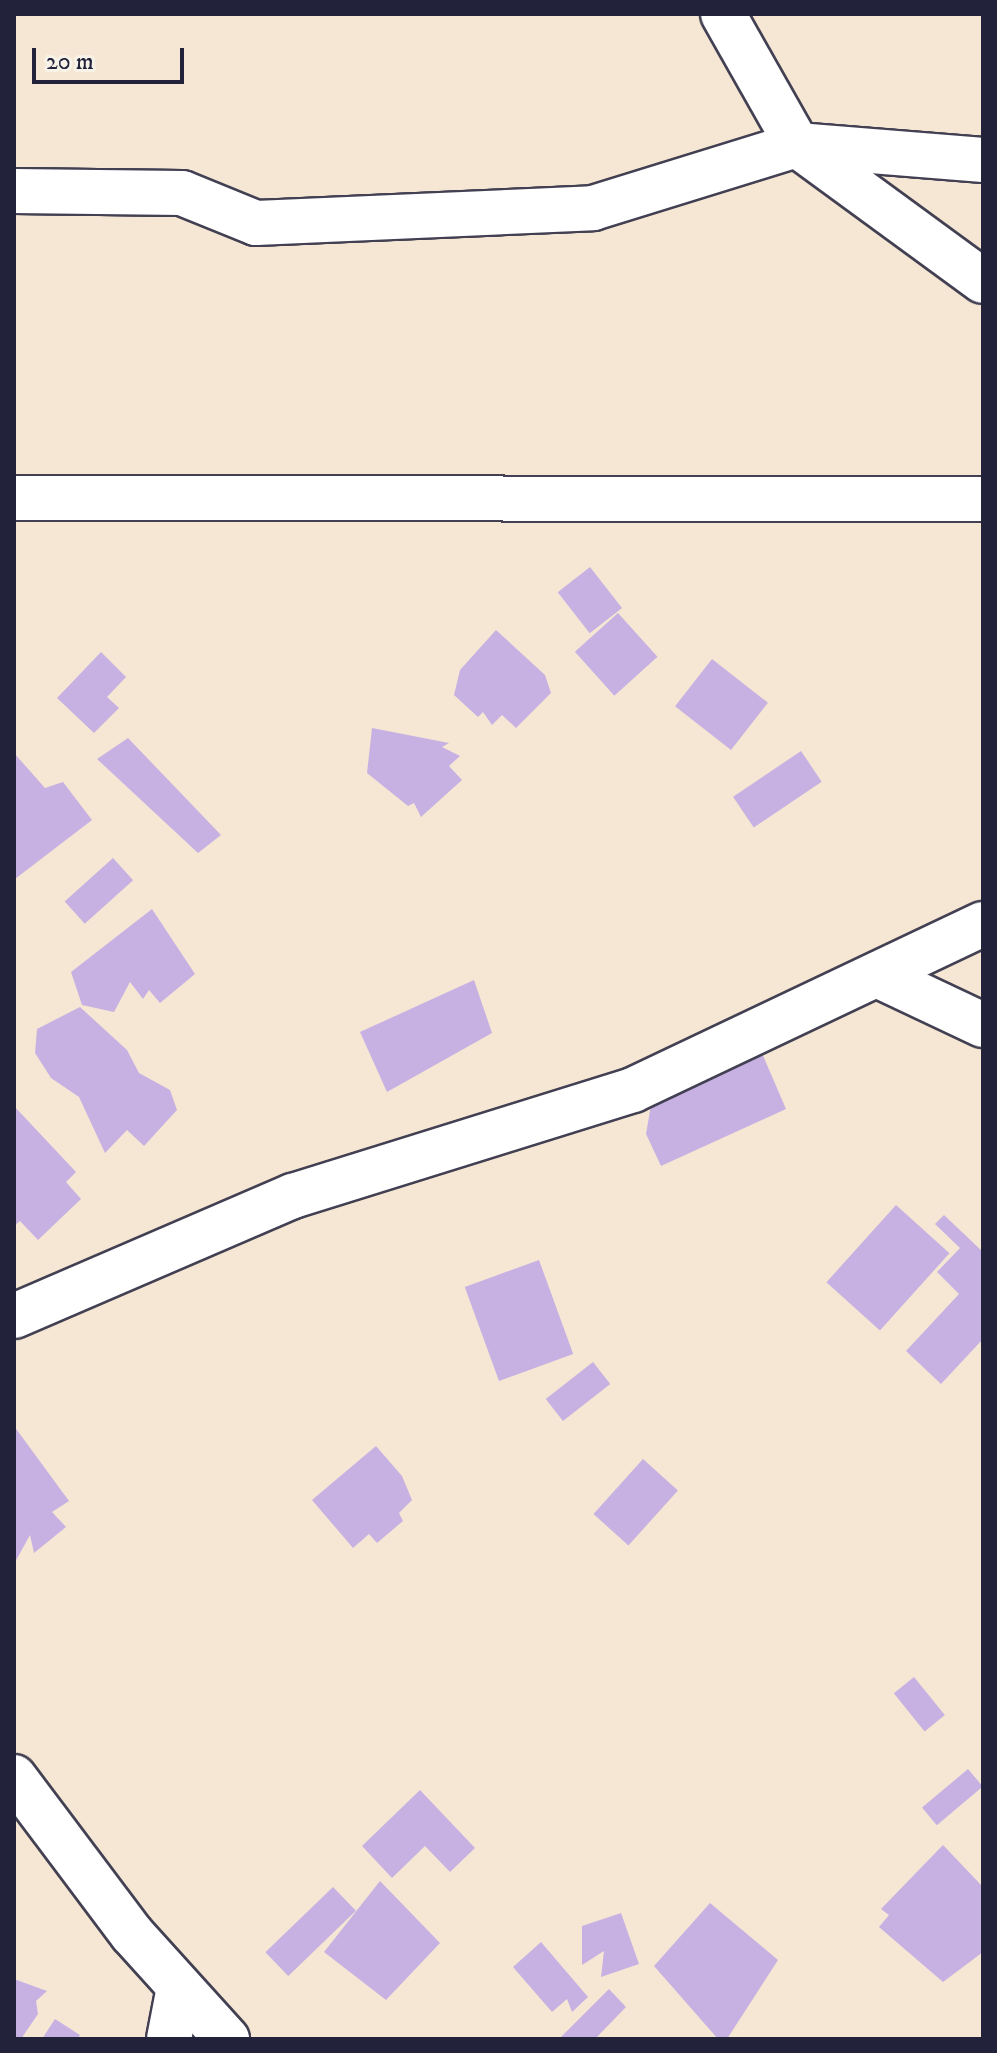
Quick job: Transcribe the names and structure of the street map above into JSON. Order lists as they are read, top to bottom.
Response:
{
  "scale_bar": "20 m"
}
